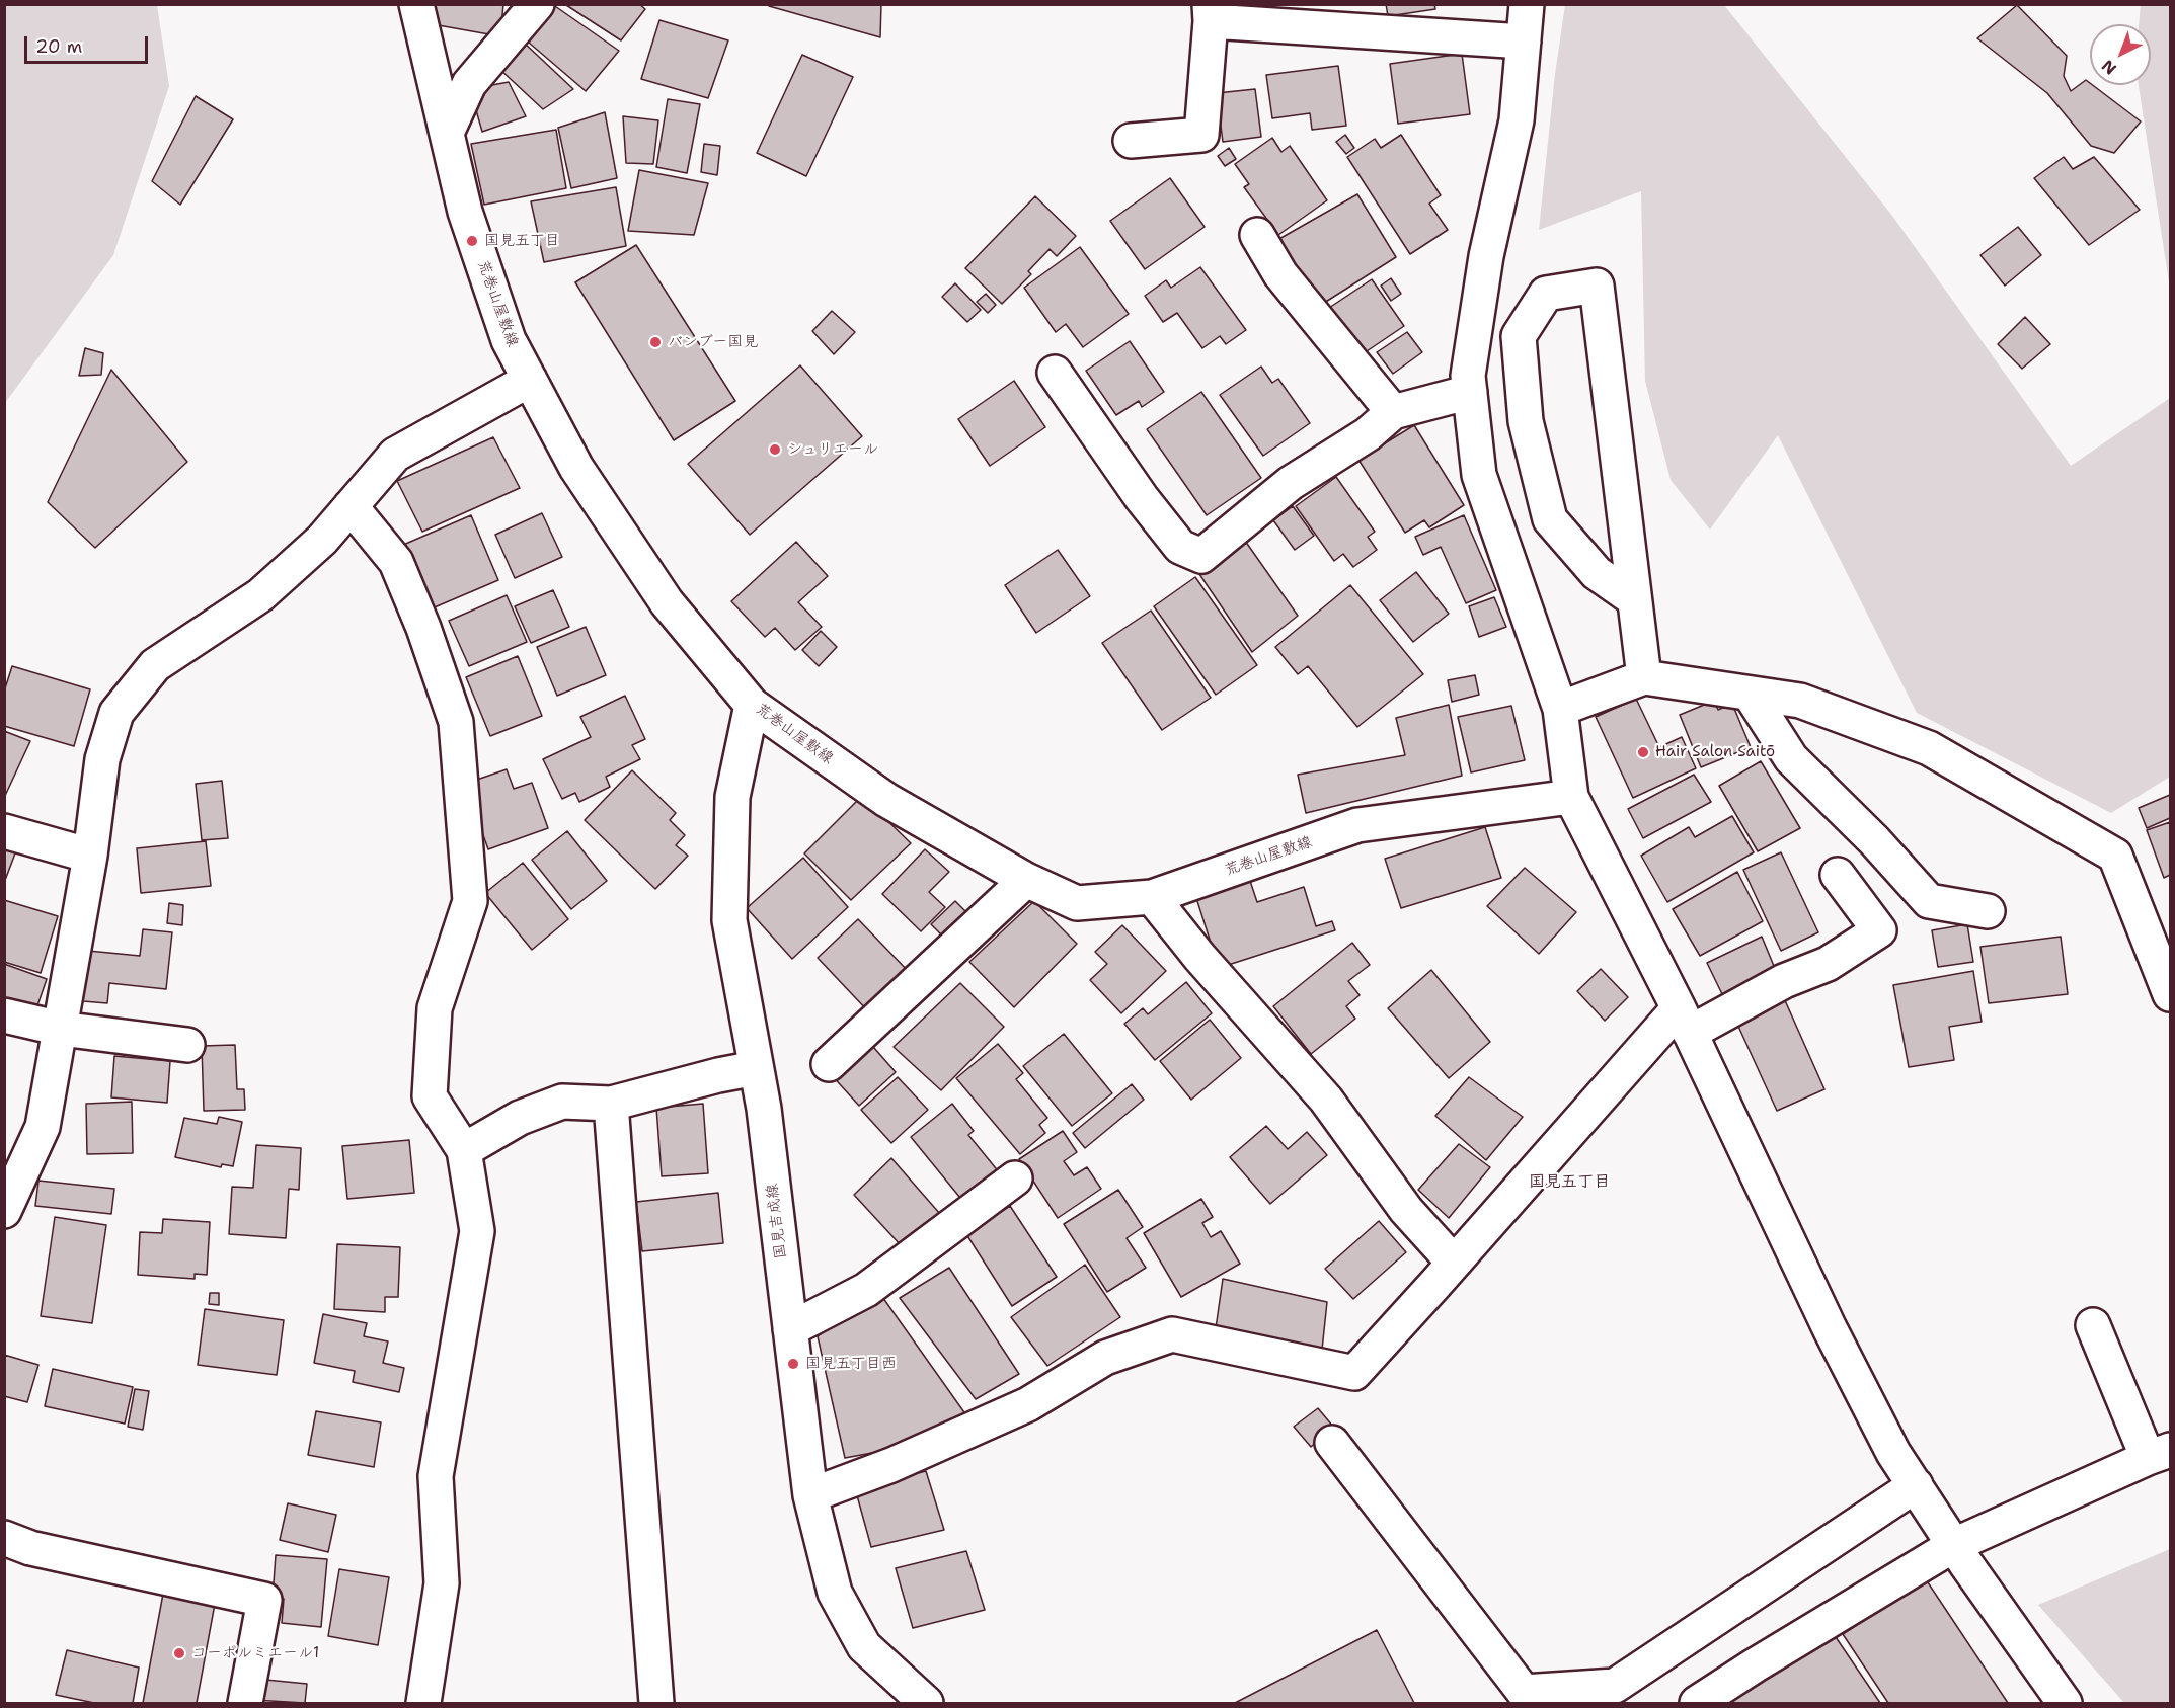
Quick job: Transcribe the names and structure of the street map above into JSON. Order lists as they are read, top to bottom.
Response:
{
  "streets": {
    "street": ["荒巻山屋敷線", "国見吉成線"]
  },
  "crossings": [
    ["荒巻山屋敷線", "国見吉成線"]
  ],
  "districts": ["国見五丁目"],
  "places": [
    "国見五丁目",
    "バンブー国見",
    "シュリエール",
    "Hair Salon Saitō",
    "国見五丁目西",
    "コーポルミエール1"
  ],
  "scale_bar": "20 m",
  "north": "bottom left"
}
